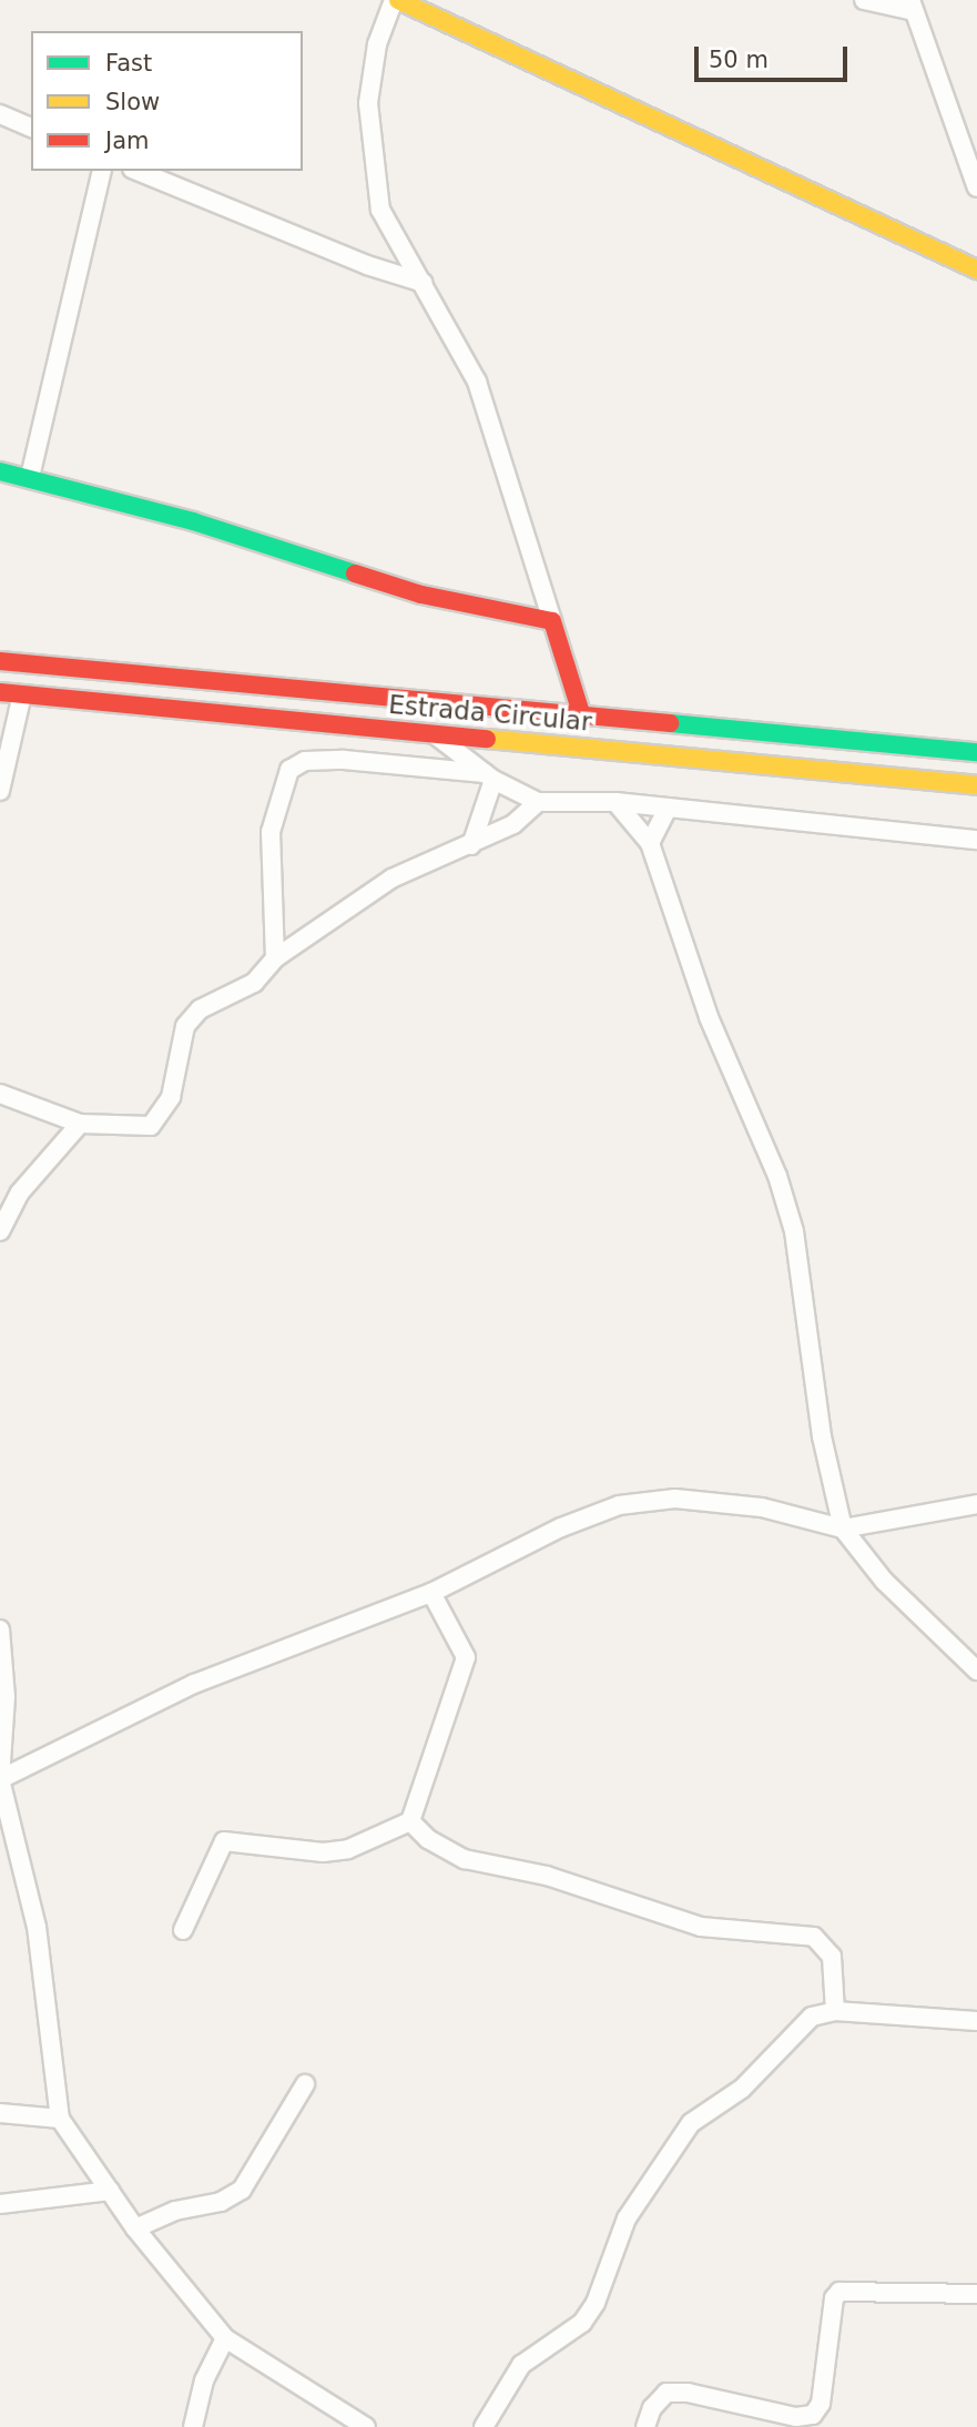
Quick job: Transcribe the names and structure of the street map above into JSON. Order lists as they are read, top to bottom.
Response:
{
  "streets": {
    "main road": ["Estrada Circular"]
  },
  "legend": ["Fast", "Slow", "Jam"],
  "scale_bar": "50 m"
}
